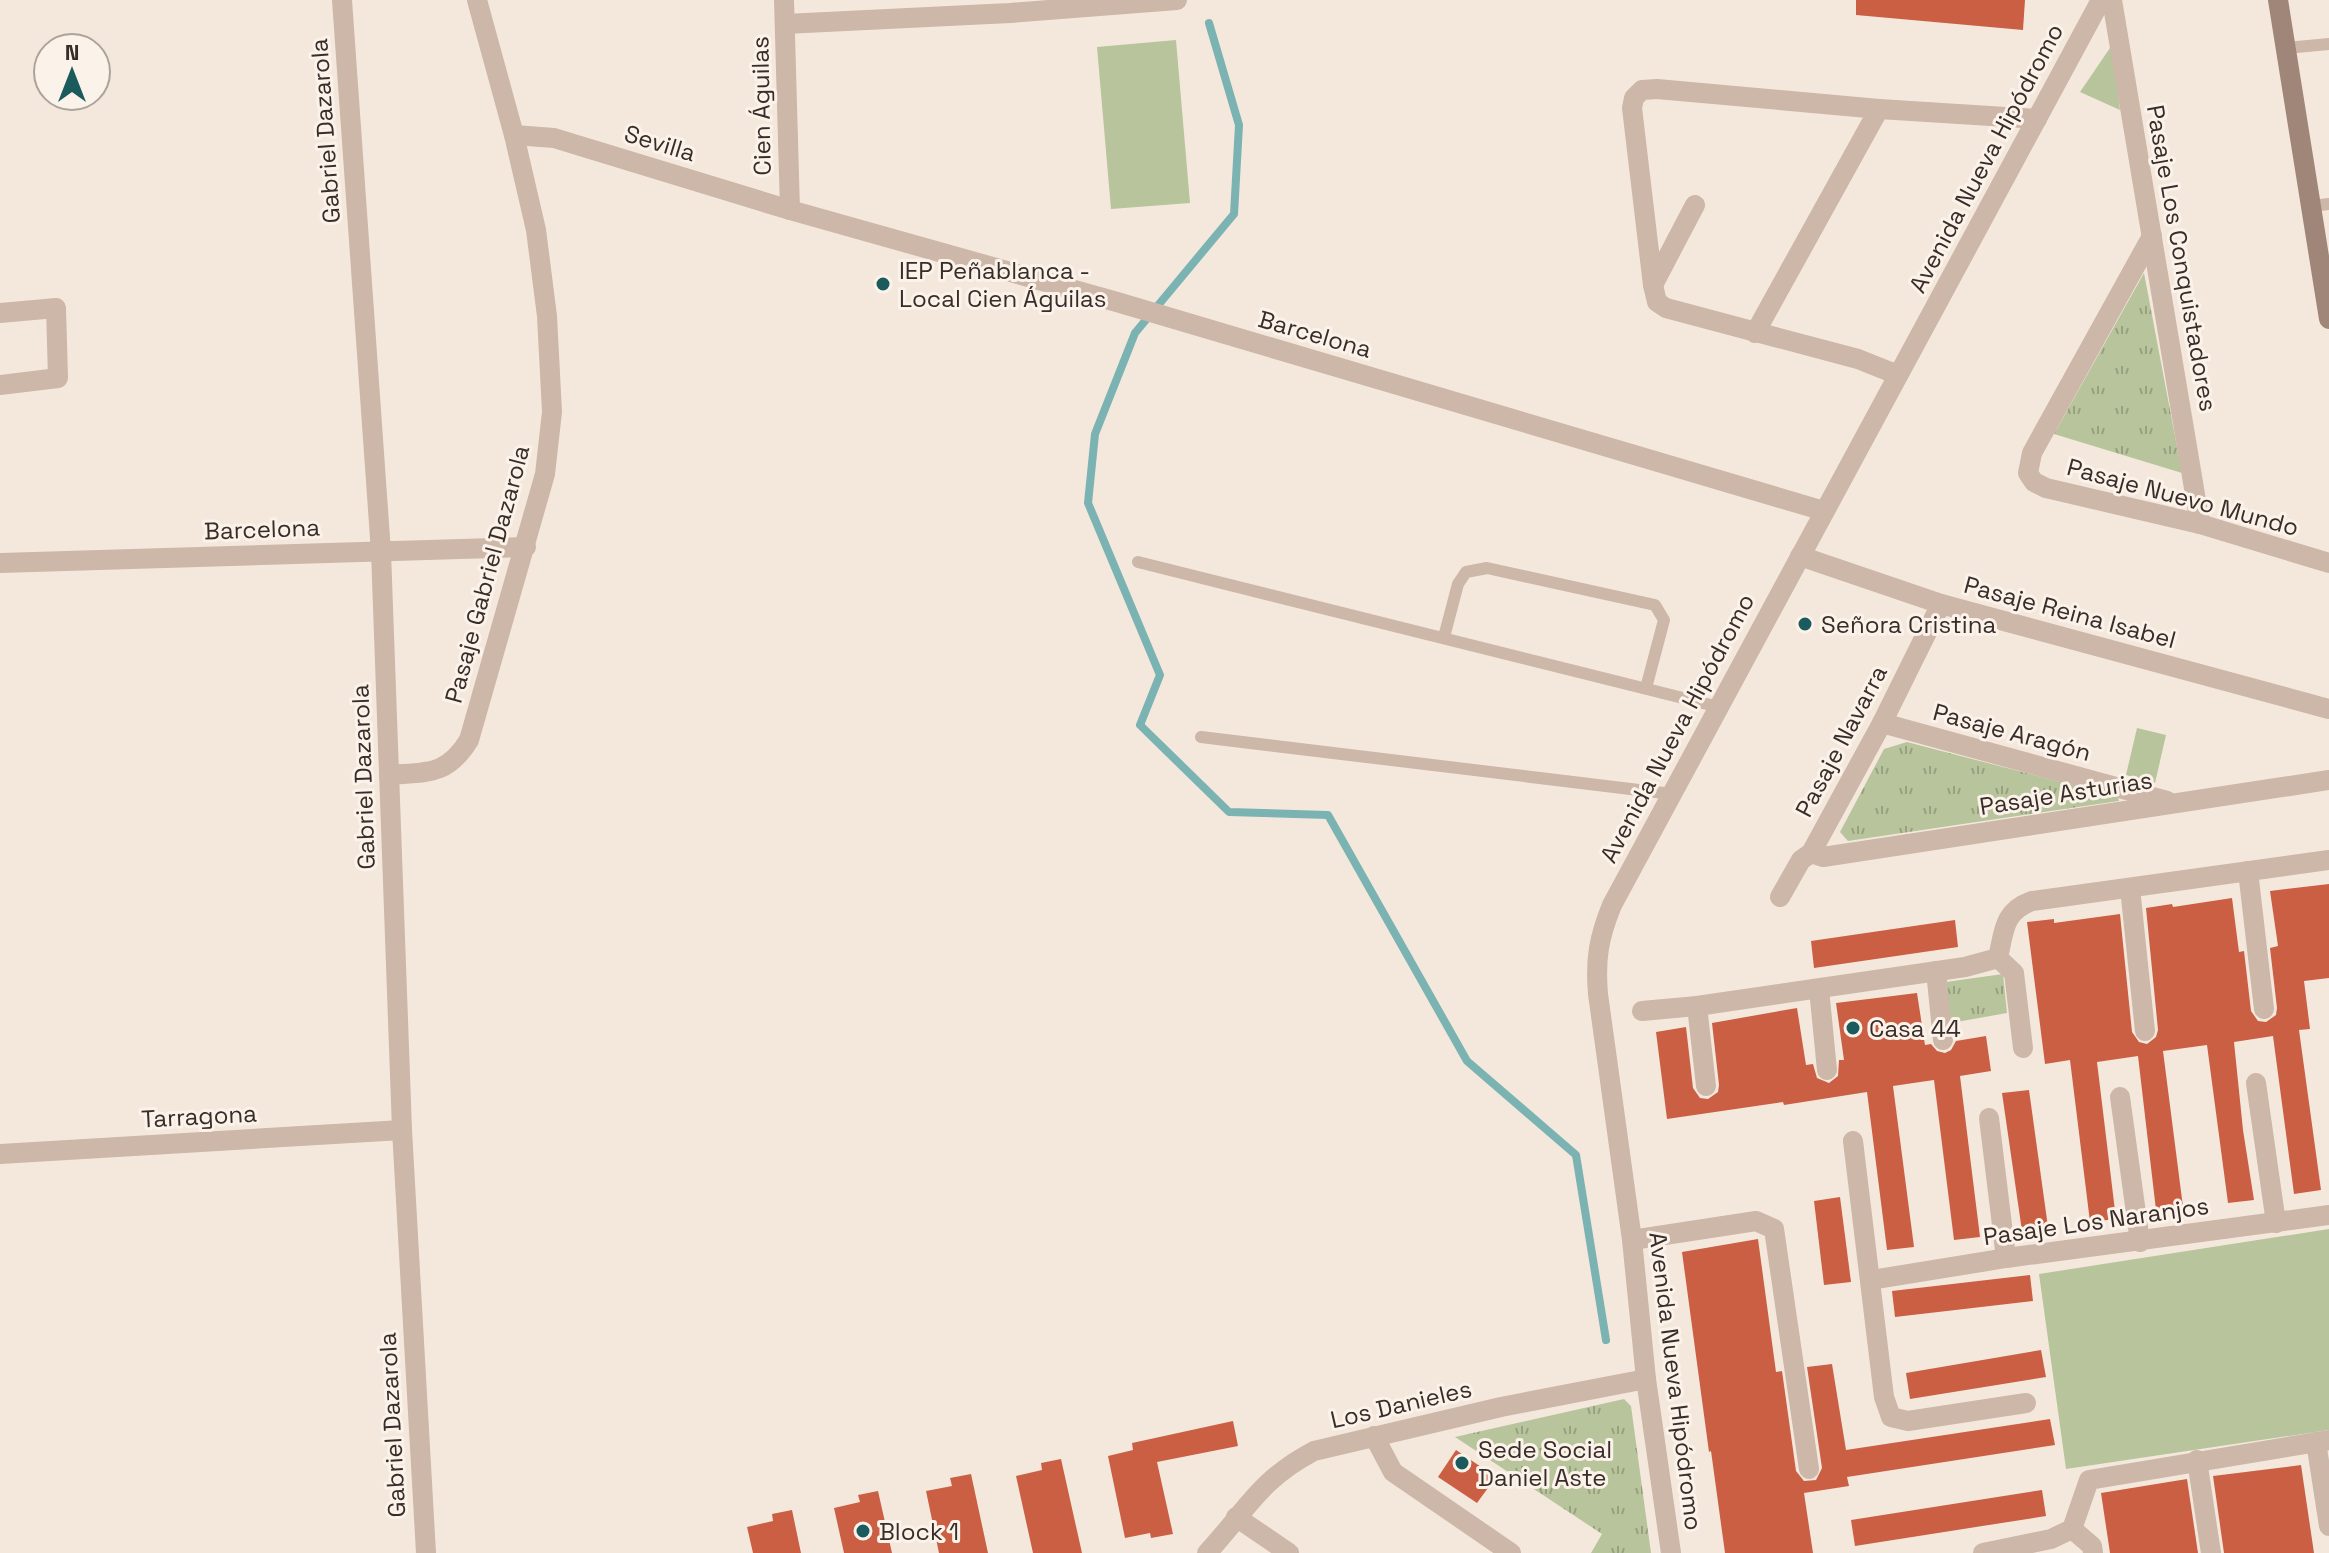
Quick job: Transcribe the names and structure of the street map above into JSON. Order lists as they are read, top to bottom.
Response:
{
  "streets": {
    "street": [
      "Cien Águilas",
      "Gabriel Dazarola",
      "Sevilla",
      "Avenida Nueva Hipódromo",
      "Pasaje Los Conquistadores",
      "Barcelona",
      "Pasaje Nuevo Mundo",
      "Pasaje Gabriel Dazarola",
      "Pasaje Reina Isabel",
      "Pasaje Aragón",
      "Pasaje Navarra",
      "Pasaje Asturias",
      "Tarragona",
      "Pasaje Los Naranjos",
      "Los Danieles"
    ]
  },
  "crossings": [
    ["Cien Águilas", "Sevilla"],
    ["Cien Águilas", "Barcelona"],
    ["Gabriel Dazarola", "Barcelona"],
    ["Gabriel Dazarola", "Pasaje Gabriel Dazarola"],
    ["Gabriel Dazarola", "Tarragona"],
    ["Sevilla", "Barcelona"],
    ["Sevilla", "Pasaje Gabriel Dazarola"],
    ["Avenida Nueva Hipódromo", "Pasaje Los Conquistadores"],
    ["Avenida Nueva Hipódromo", "Barcelona"],
    ["Avenida Nueva Hipódromo", "Pasaje Reina Isabel"],
    ["Avenida Nueva Hipódromo", "Los Danieles"],
    ["Pasaje Los Conquistadores", "Pasaje Nuevo Mundo"],
    ["Barcelona", "Pasaje Gabriel Dazarola"],
    ["Pasaje Reina Isabel", "Pasaje Navarra"],
    ["Pasaje Aragón", "Pasaje Navarra"],
    ["Pasaje Aragón", "Pasaje Asturias"],
    ["Pasaje Navarra", "Pasaje Asturias"]
  ],
  "places": [
    "IEP Peñablanca - Local Cien Águilas",
    "Señora Cristina",
    "Casa 44",
    "Sede Social Daniel Aste",
    "Block 1"
  ],
  "north": "top"
}
